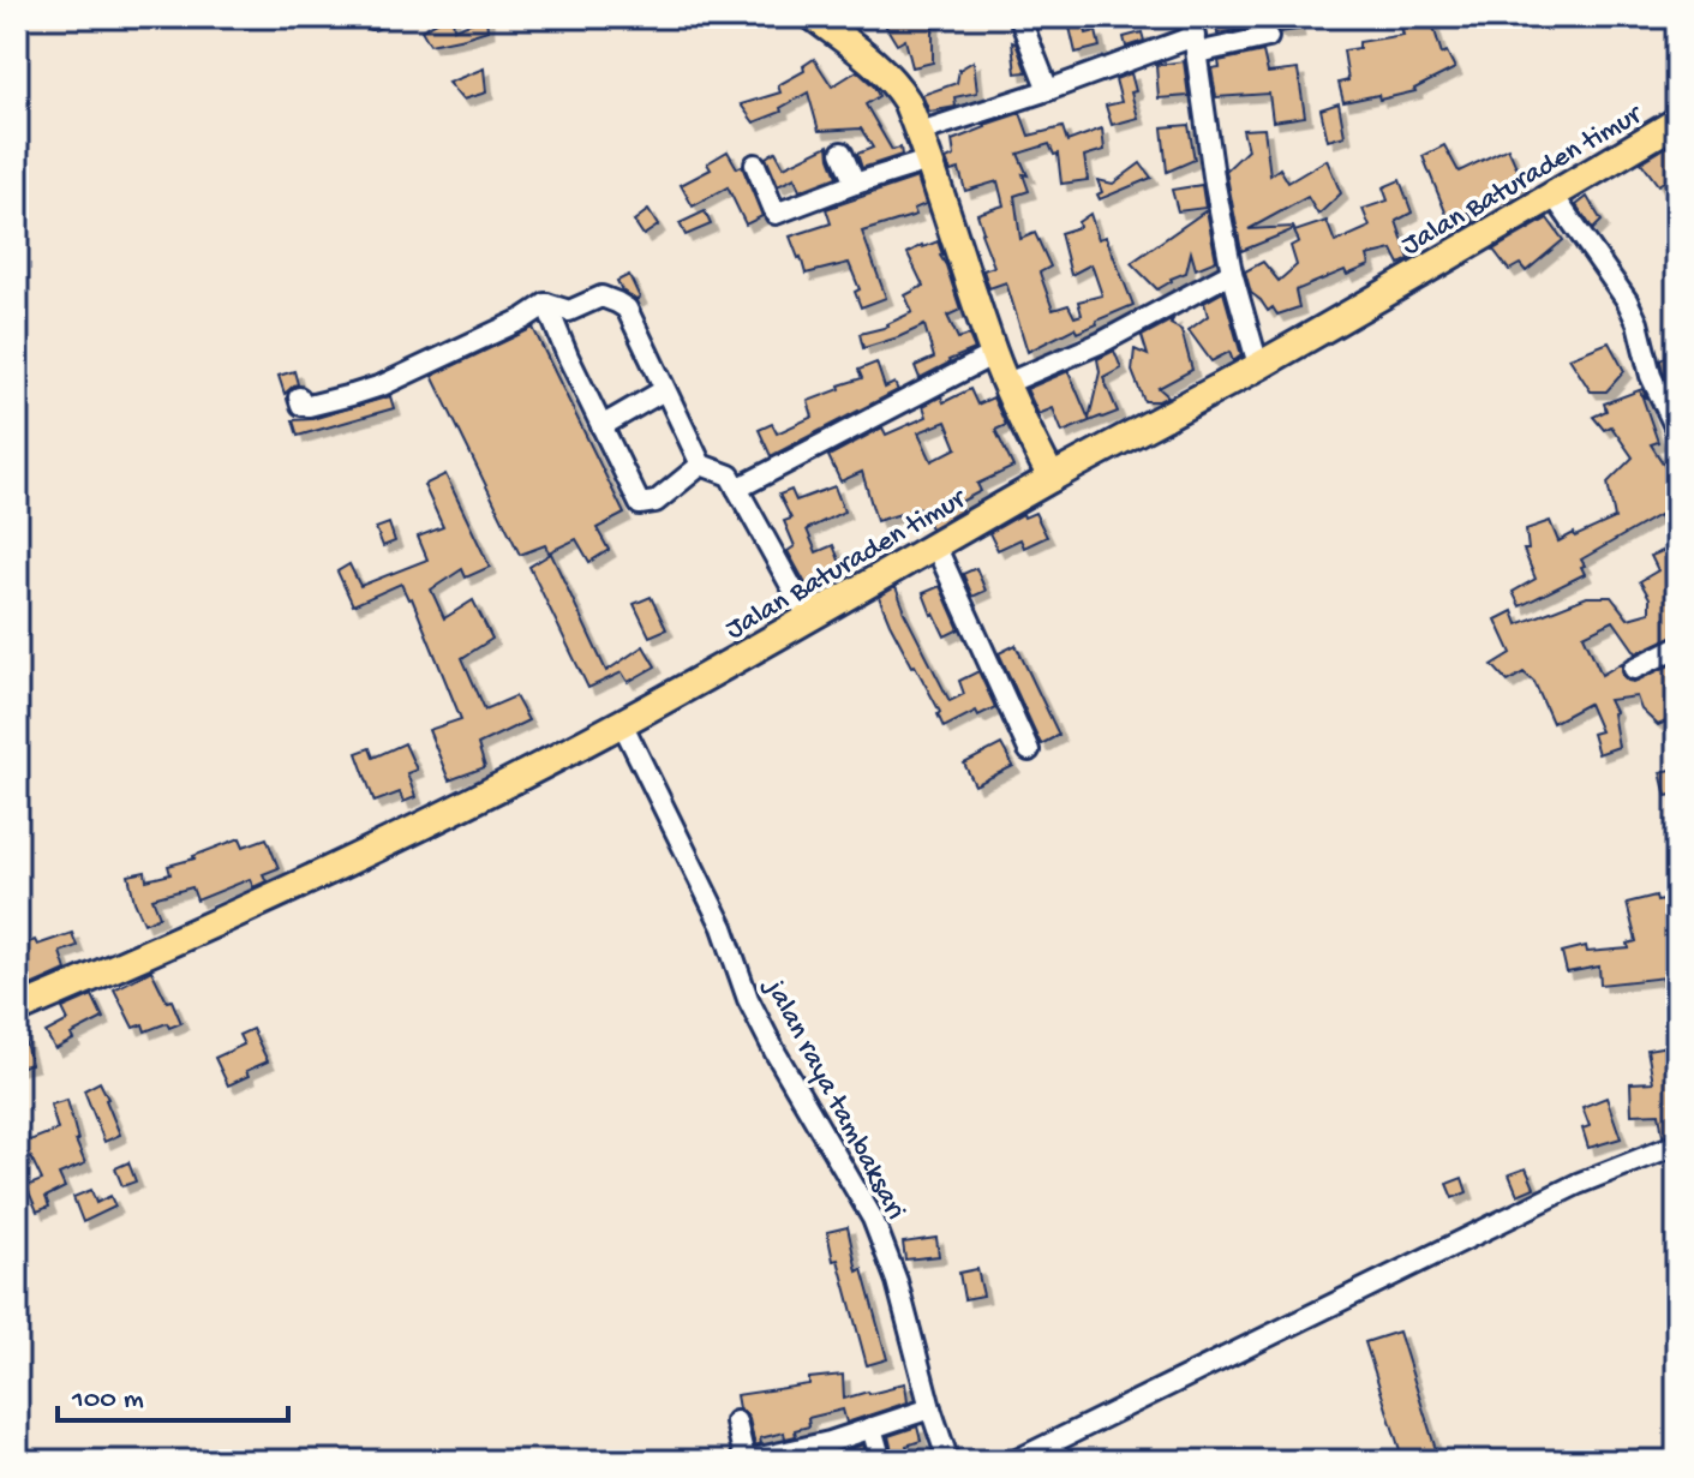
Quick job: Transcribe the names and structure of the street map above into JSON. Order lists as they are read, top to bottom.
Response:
{
  "streets": {
    "main road": ["Jalan Baturaden timur"],
    "street": ["jalan raya tambaksari"]
  },
  "crossings": [
    ["Jalan Baturaden timur", "jalan raya tambaksari"]
  ],
  "scale_bar": "100 m"
}
